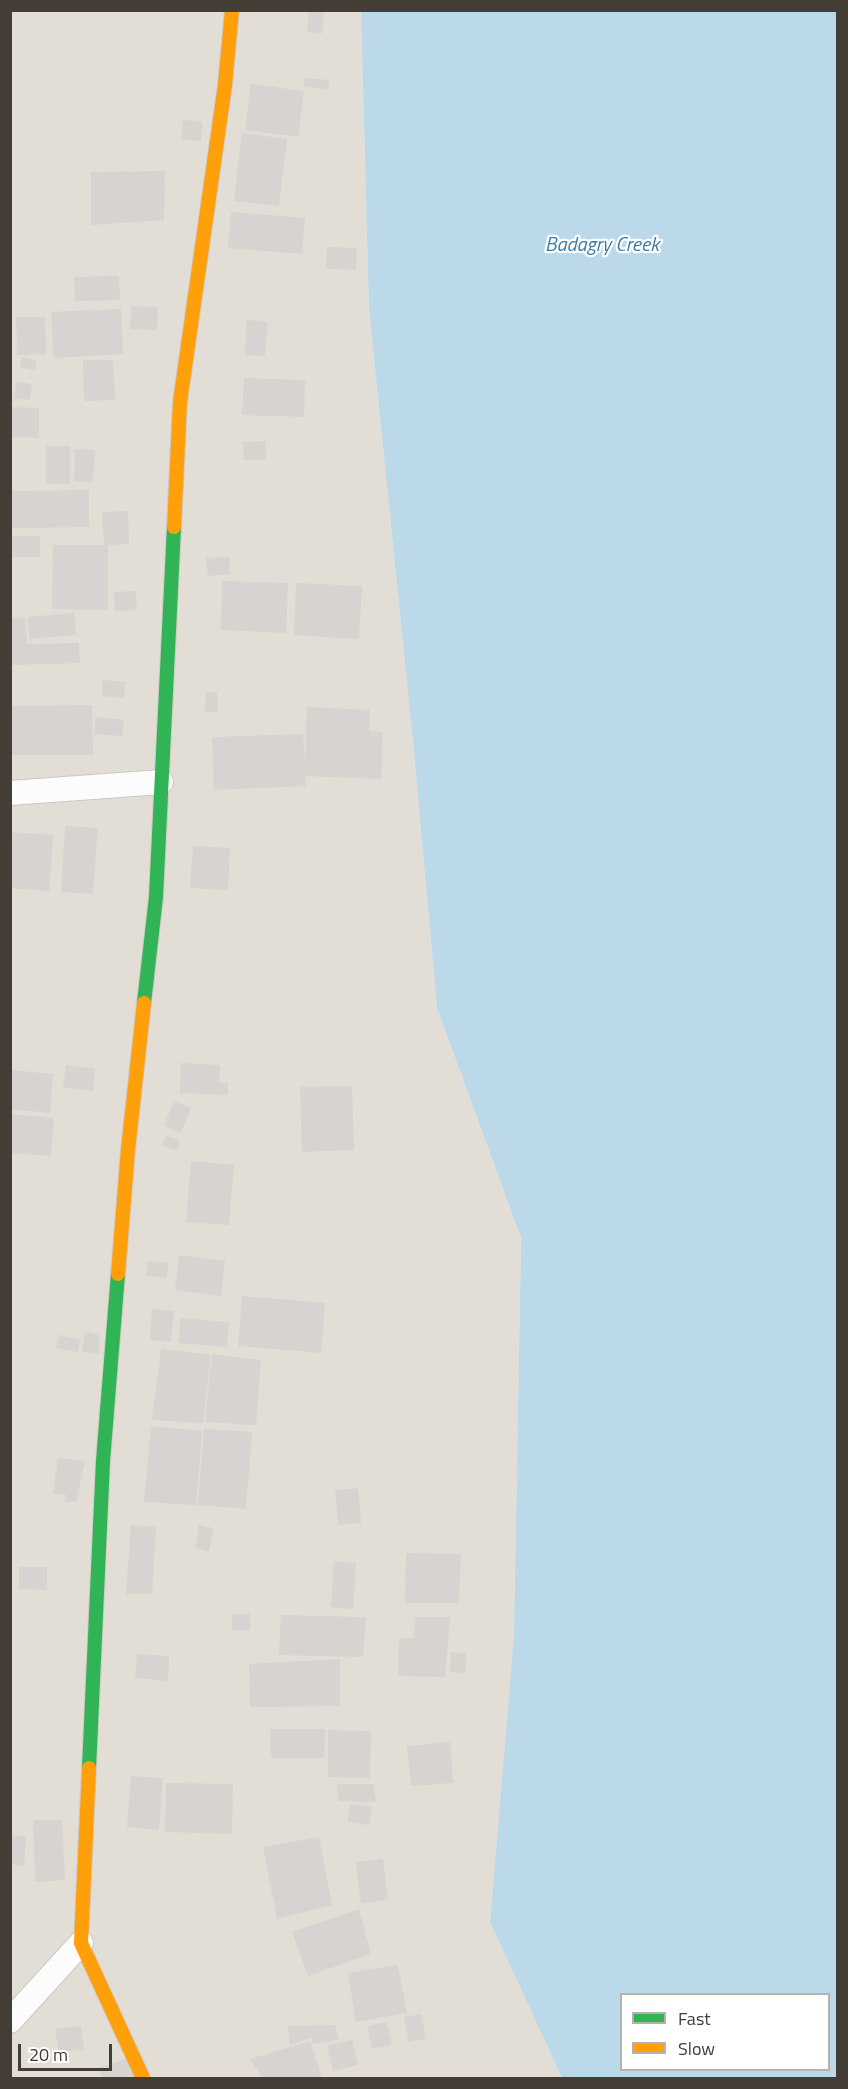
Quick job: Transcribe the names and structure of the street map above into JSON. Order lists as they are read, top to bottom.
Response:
{
  "water": ["Badagry Creek"],
  "legend": ["Fast", "Slow"],
  "scale_bar": "20 m"
}
